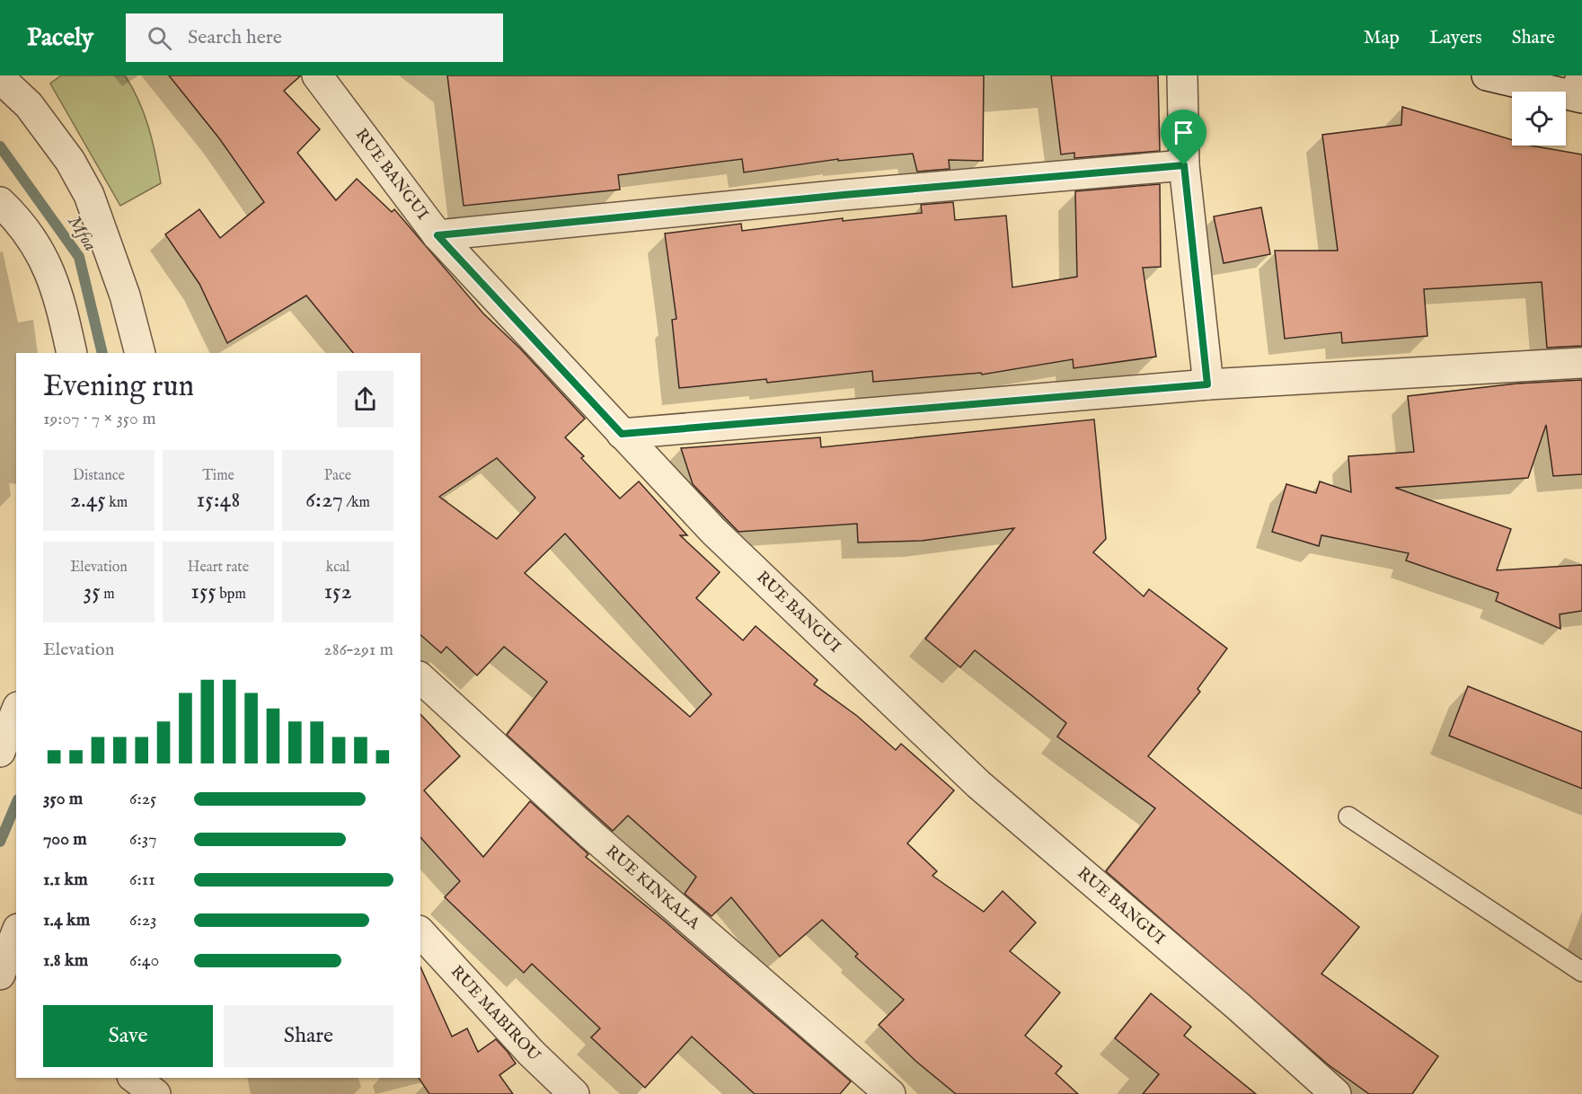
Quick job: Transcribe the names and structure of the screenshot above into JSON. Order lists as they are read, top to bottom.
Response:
{
  "streets": {
    "street": ["RUE BANGUI", "RUE KINKALA", "RUE MABIROU"]
  },
  "water": ["Mfoa"],
  "page": {
    "header": "Pacely",
    "search": "Search here",
    "nav": ["Map", "Layers", "Share"],
    "heading": ["Evening run", "19:07 · 7 × 350 m"],
    "stats": [
      ["Distance", "2.45 km"],
      ["Time", "15:48"],
      ["Pace", "6:27 /km"],
      ["Elevation", "35 m"],
      ["Heart rate", "155 bpm"],
      ["kcal", "152"]
    ],
    "chart": ["Elevation", "286–291 m"],
    "list": [
      {
        "name": "350 m",
        "note": "6:25"
      },
      {
        "name": "700 m",
        "note": "6:37"
      },
      {
        "name": "1.1 km",
        "note": "6:11"
      },
      {
        "name": "1.4 km",
        "note": "6:23"
      },
      {
        "name": "1.8 km",
        "note": "6:40"
      }
    ],
    "buttons": ["Save", "Share"]
  }
}
